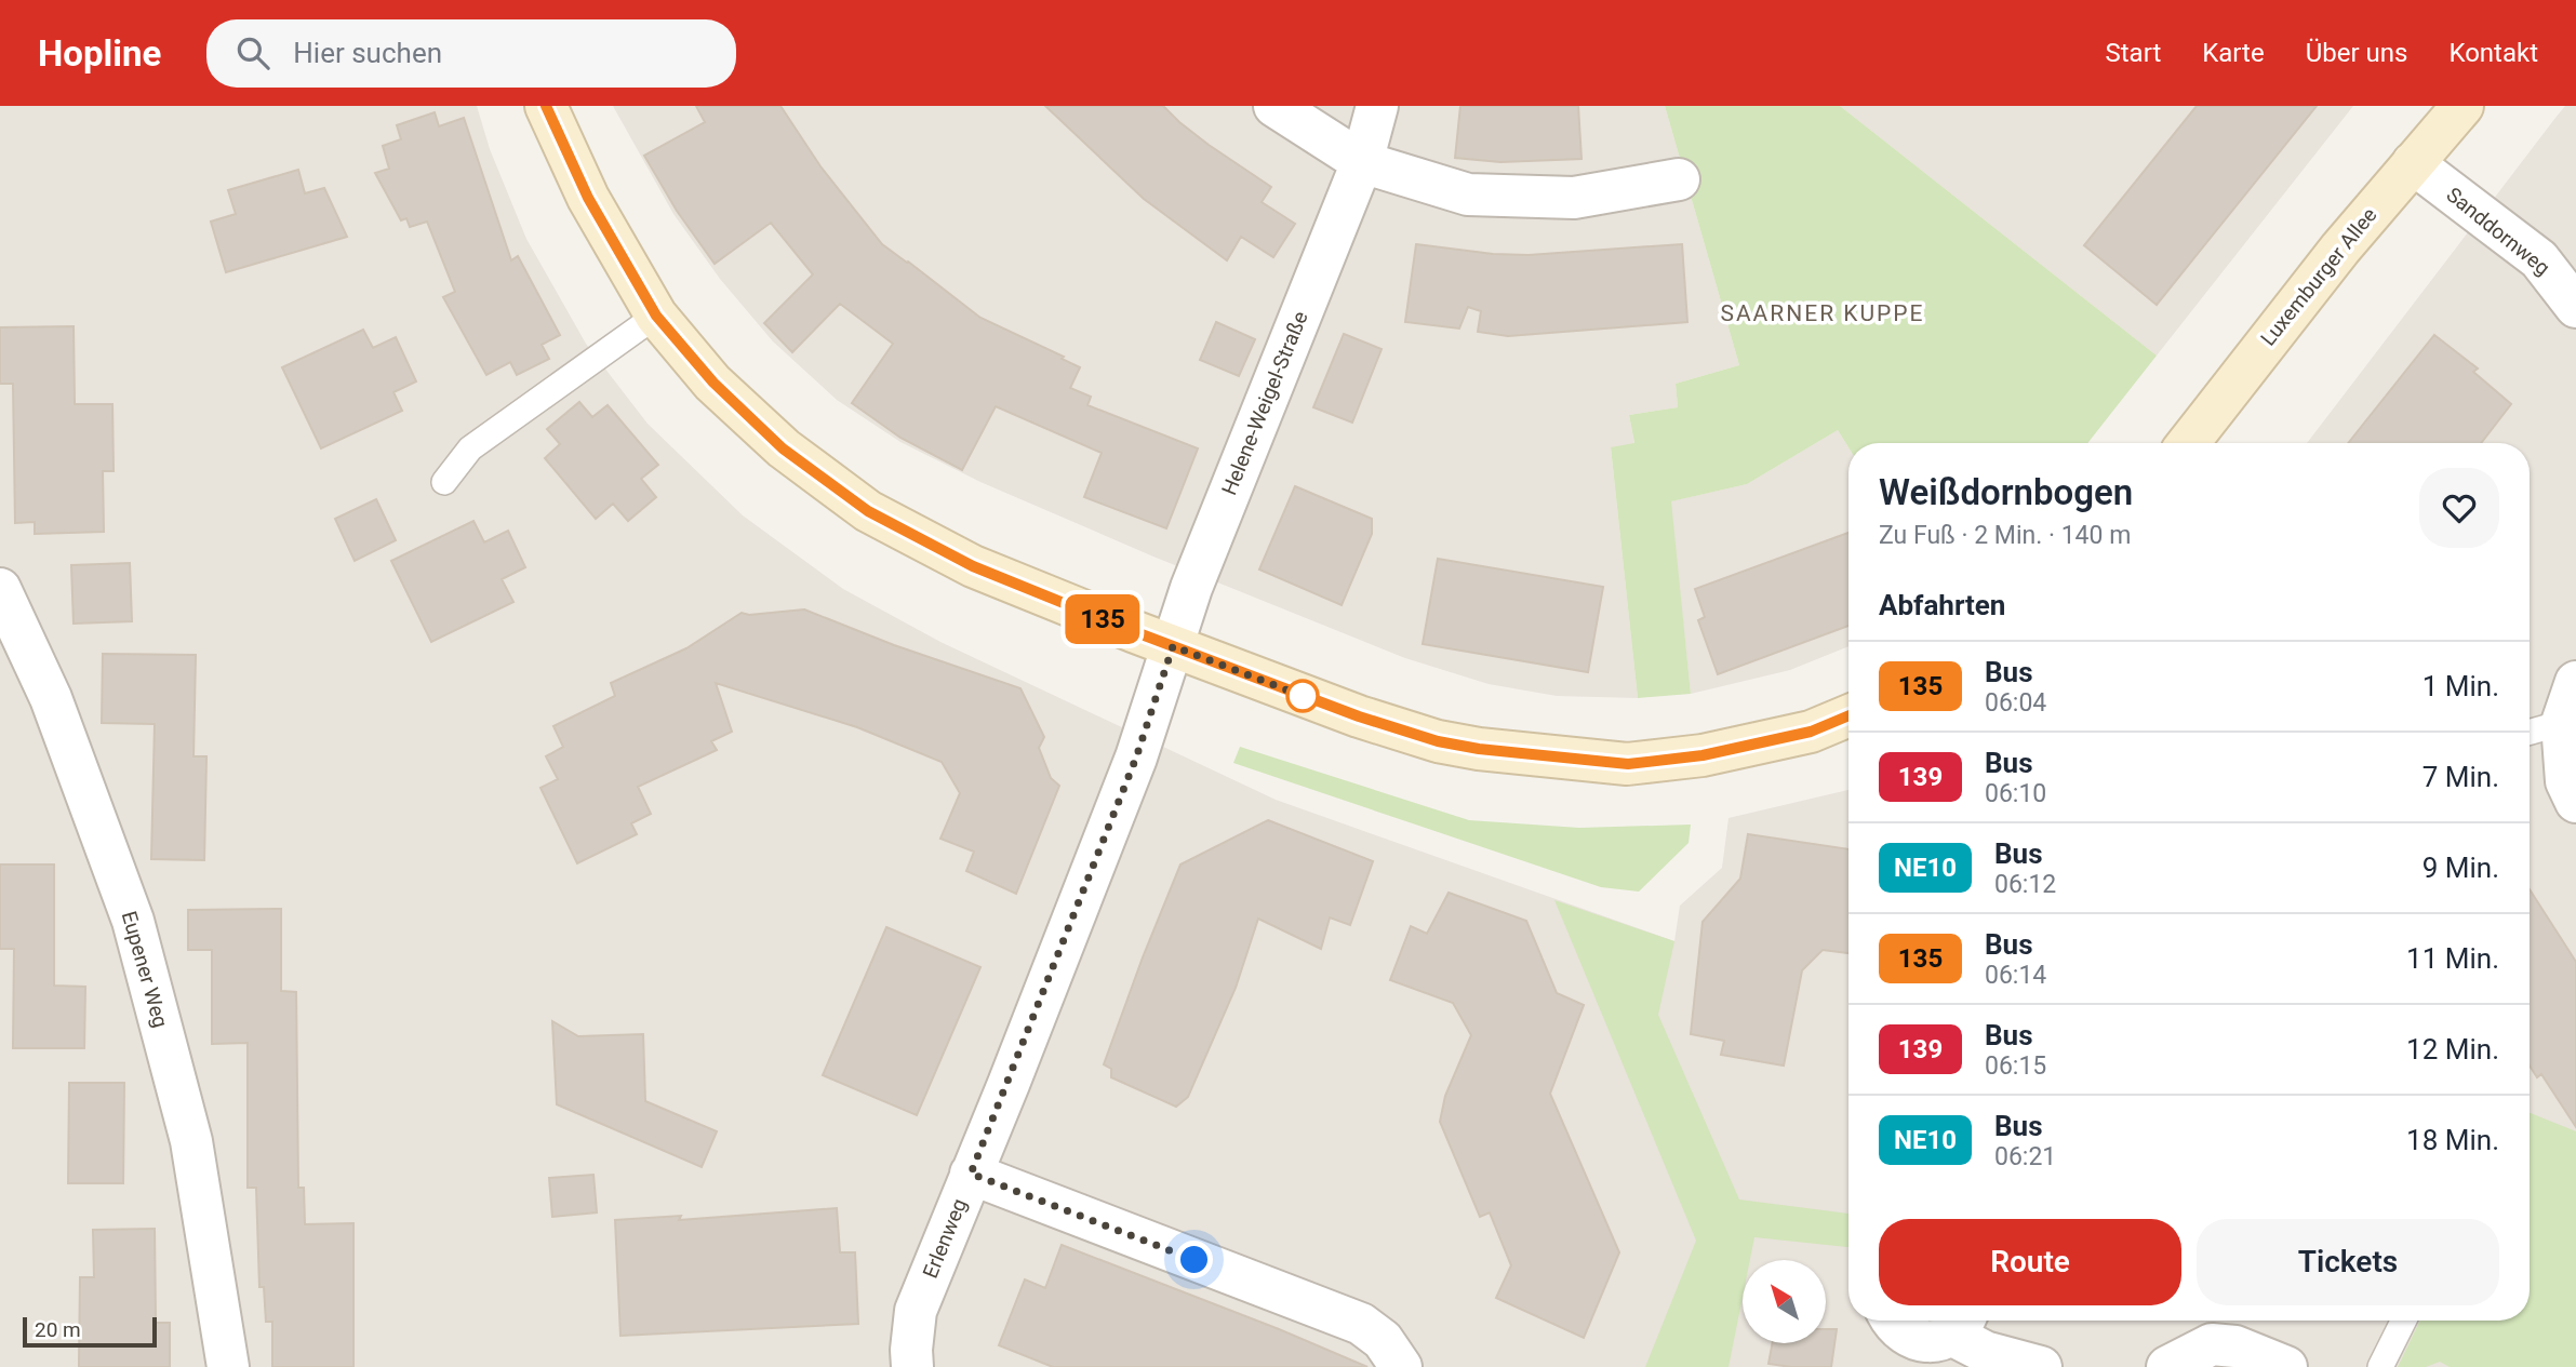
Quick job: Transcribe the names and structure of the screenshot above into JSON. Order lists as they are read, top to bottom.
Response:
{
  "streets": {
    "street": [
      "Sanddornweg",
      "Luxemburger Allee",
      "Helene-Weigel-Straße",
      "Eupener Weg",
      "Erlenweg"
    ]
  },
  "crossings": [
    ["Sanddornweg", "Luxemburger Allee"],
    ["Helene-Weigel-Straße", "Erlenweg"]
  ],
  "districts": ["SAARNER KUPPE"],
  "lines": ["bus line 135"],
  "scale_bar": "20 m",
  "north": "top left",
  "page": {
    "header": "Hopline",
    "search": "Hier suchen",
    "nav": [
      "Start",
      "Karte",
      "Über uns",
      "Kontakt"
    ],
    "on_map": "135",
    "heading": [
      ["Weißdornbogen", "Zu Fuß · 2 Min. · 140 m"],
      "Abfahrten"
    ],
    "list": [
      {
        "mark": "135",
        "name": "Bus",
        "note": "06:04",
        "value": "1 Min."
      },
      {
        "mark": "139",
        "name": "Bus",
        "note": "06:10",
        "value": "7 Min."
      },
      {
        "mark": "NE10",
        "name": "Bus",
        "note": "06:12",
        "value": "9 Min."
      },
      {
        "mark": "135",
        "name": "Bus",
        "note": "06:14",
        "value": "11 Min."
      },
      {
        "mark": "139",
        "name": "Bus",
        "note": "06:15",
        "value": "12 Min."
      },
      {
        "mark": "NE10",
        "name": "Bus",
        "note": "06:21",
        "value": "18 Min."
      }
    ],
    "buttons": ["Route", "Tickets"],
    "scale": "20 m"
  }
}
